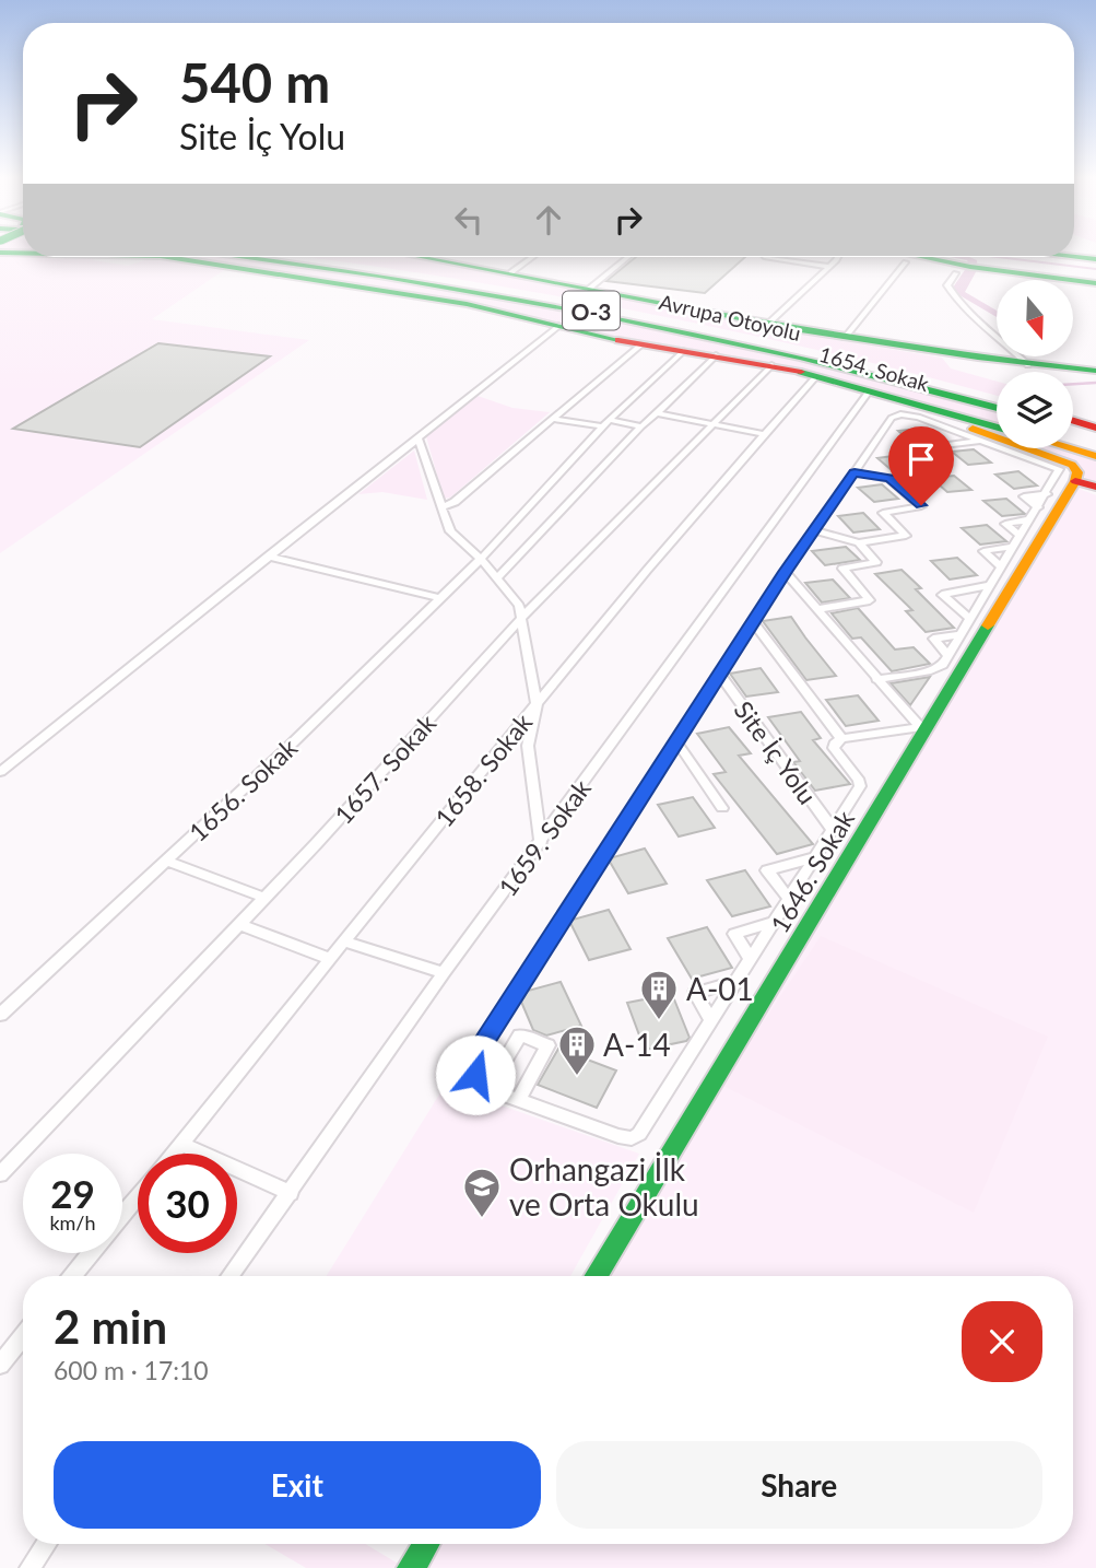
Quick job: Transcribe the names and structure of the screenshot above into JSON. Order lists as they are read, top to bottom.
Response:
{
  "streets": {
    "main road": [
      "O-3",
      "Avrupa Otoyolu",
      "1654. Sokak",
      "1646. Sokak"
    ],
    "street": [
      "Site İç Yolu",
      "1657. Sokak",
      "1658. Sokak",
      "1656. Sokak",
      "1659. Sokak"
    ]
  },
  "crossings": [
    ["1654. Sokak", "Site İç Yolu"],
    ["1654. Sokak", "1657. Sokak"],
    ["1654. Sokak", "1658. Sokak"],
    ["1654. Sokak", "1656. Sokak"],
    ["1654. Sokak", "1659. Sokak"]
  ],
  "places": {
    "building": ["A-01", "A-14"],
    "school or university": ["Orhangazi İlk ve Orta Okulu"]
  },
  "north": "bottom",
  "page": {
    "turn": ["540 m", "Site İç Yolu"],
    "speed": "29 km/h",
    "limit": "30",
    "heading": ["2 min", "600 m · 17:10"],
    "buttons": ["Exit", "Share"]
  }
}
